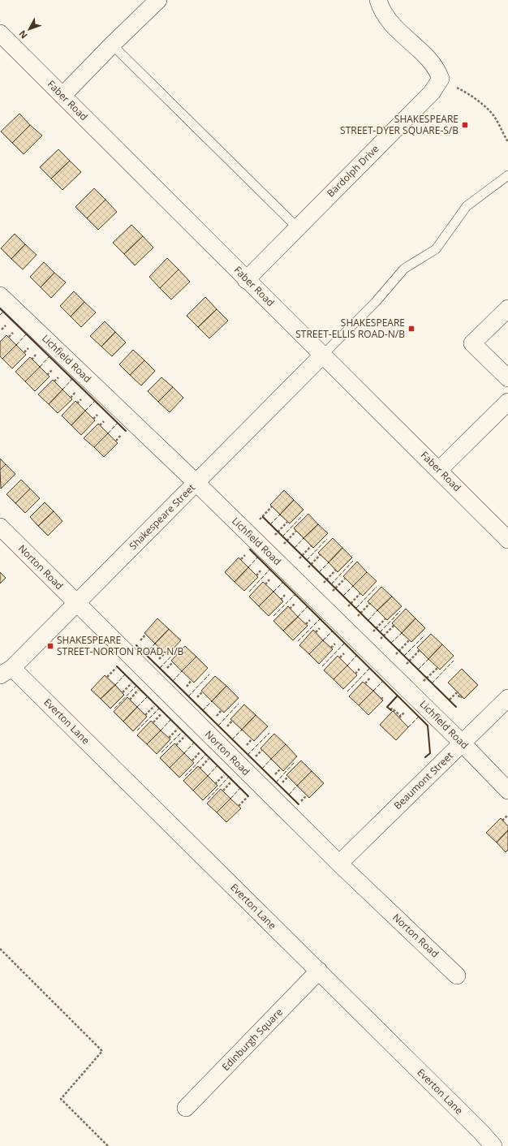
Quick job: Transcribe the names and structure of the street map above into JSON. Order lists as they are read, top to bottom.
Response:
{
  "streets": {
    "street": [
      "Faber Road",
      "Bardolph Drive",
      "Lichfield Road",
      "Shakespeare Street",
      "Norton Road",
      "Everton Lane",
      "Beaumont Street",
      "Edinburgh Square"
    ]
  },
  "crossings": [
    ["Faber Road", "Bardolph Drive"],
    ["Faber Road", "Shakespeare Street"],
    ["Lichfield Road", "Shakespeare Street"],
    ["Lichfield Road", "Beaumont Street"],
    ["Shakespeare Street", "Norton Road"],
    ["Shakespeare Street", "Everton Lane"],
    ["Norton Road", "Beaumont Street"],
    ["Everton Lane", "Edinburgh Square"]
  ],
  "places": {
    "transit": ["SHAKESPEARE STREET-DYER SQUARE-S/B", "SHAKESPEARE STREET-ELLIS ROAD-N/B", "SHAKESPEARE STREET-NORTON ROAD-N/B"]
  },
  "north": "bottom left"
}
